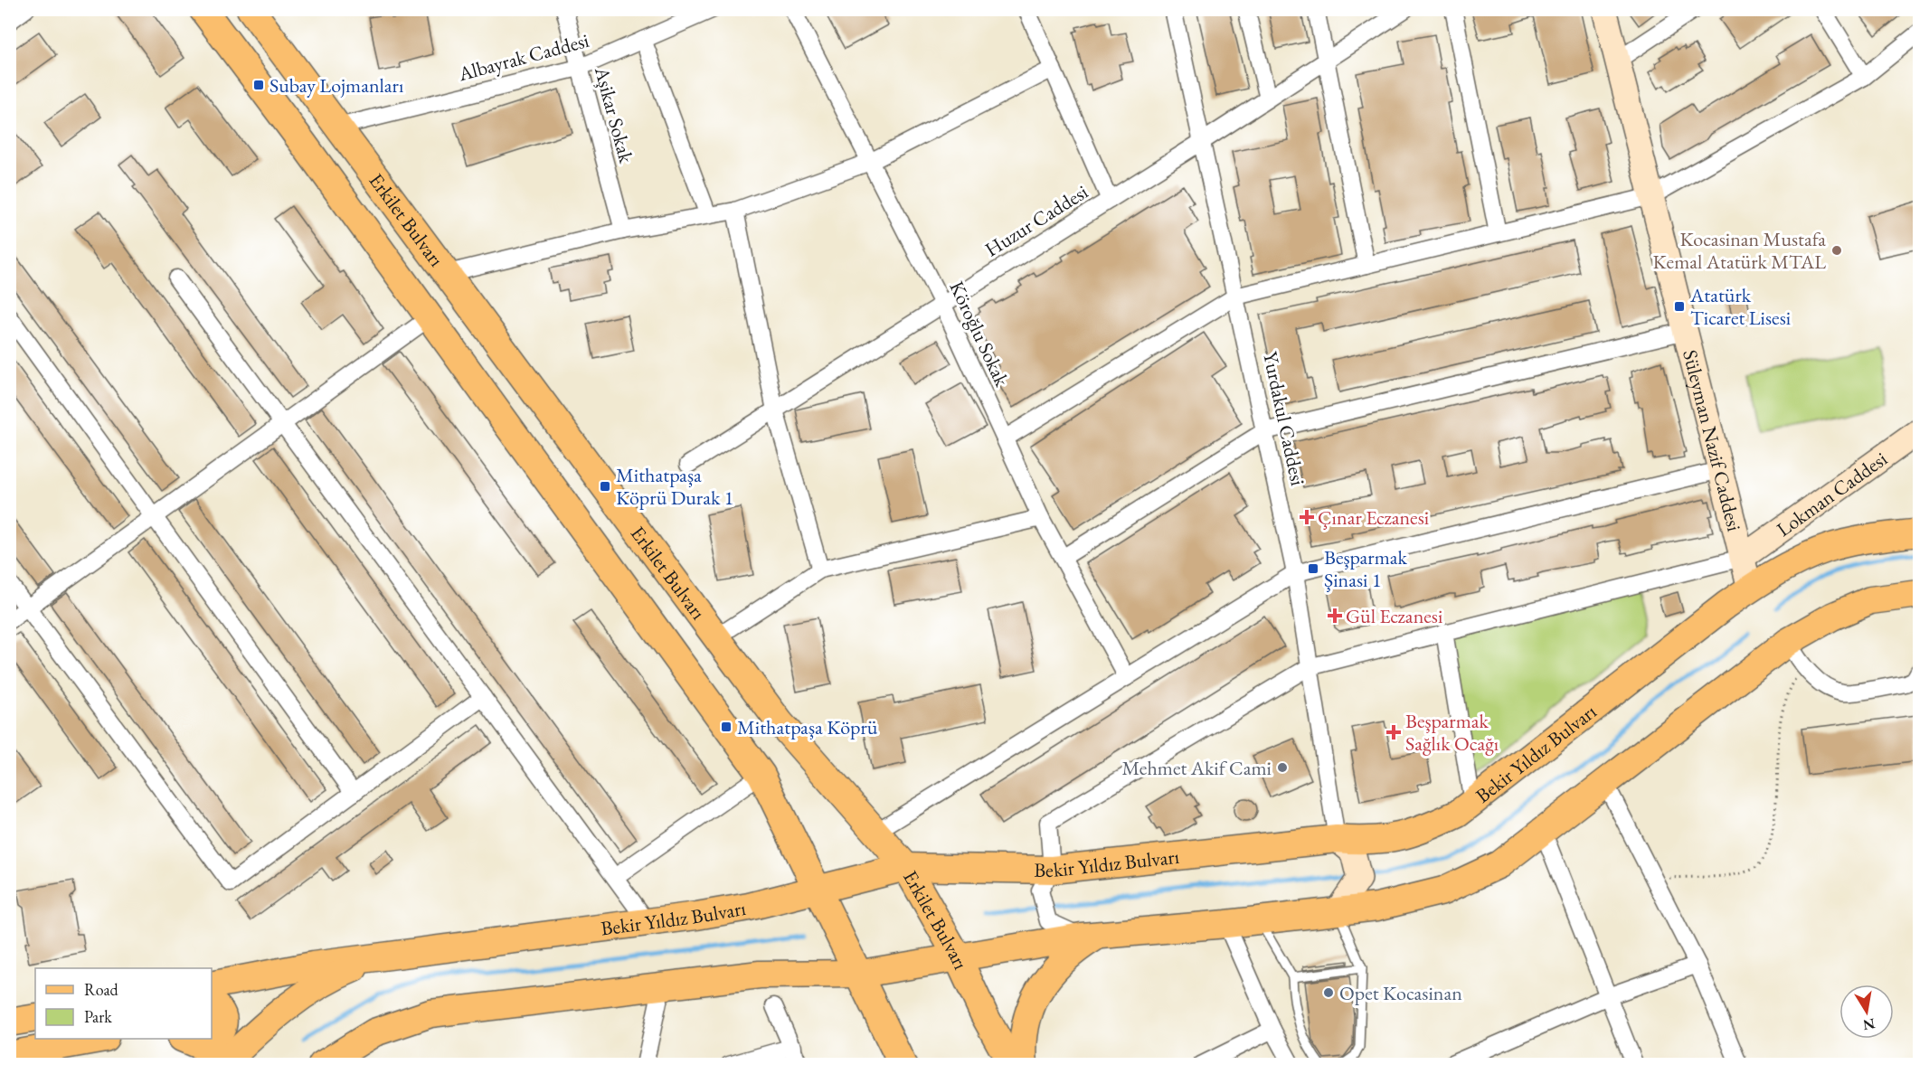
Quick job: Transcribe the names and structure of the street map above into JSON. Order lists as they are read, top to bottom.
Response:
{
  "streets": {
    "main road": ["Erkilet Bulvarı", "Bekir Yıldız Bulvarı"],
    "street": [
      "Albayrak Caddesi",
      "Aşikar Sokak",
      "Huzur Caddesi",
      "Köroğlu Sokak",
      "Yurdakul Caddesi",
      "Süleyman Nazif Caddesi",
      "Lokman Caddesi"
    ]
  },
  "crossings": [
    ["Albayrak Caddesi", "Aşikar Sokak"],
    ["Albayrak Caddesi", "Erkilet Bulvarı"],
    ["Erkilet Bulvarı", "Bekir Yıldız Bulvarı"],
    ["Huzur Caddesi", "Köroğlu Sokak"],
    ["Huzur Caddesi", "Yurdakul Caddesi"],
    ["Yurdakul Caddesi", "Bekir Yıldız Bulvarı"],
    ["Süleyman Nazif Caddesi", "Lokman Caddesi"],
    ["Süleyman Nazif Caddesi", "Bekir Yıldız Bulvarı"]
  ],
  "places": {
    "transit": [
      "Subay Lojmanları",
      "Atatürk Ticaret Lisesi",
      "Mithatpaşa Köprü Durak 1",
      "Beşparmak Şinasi 1",
      "Mithatpaşa Köprü"
    ],
    "other": ["Kocasinan Mustafa Kemal Atatürk MTAL", "Mehmet Akif Cami", "Opet Kocasinan"],
    "health": ["Çınar Eczanesi", "Gül Eczanesi", "Beşparmak Sağlık Ocağı"]
  },
  "legend": ["Road", "Park"],
  "north": "bottom"
}
